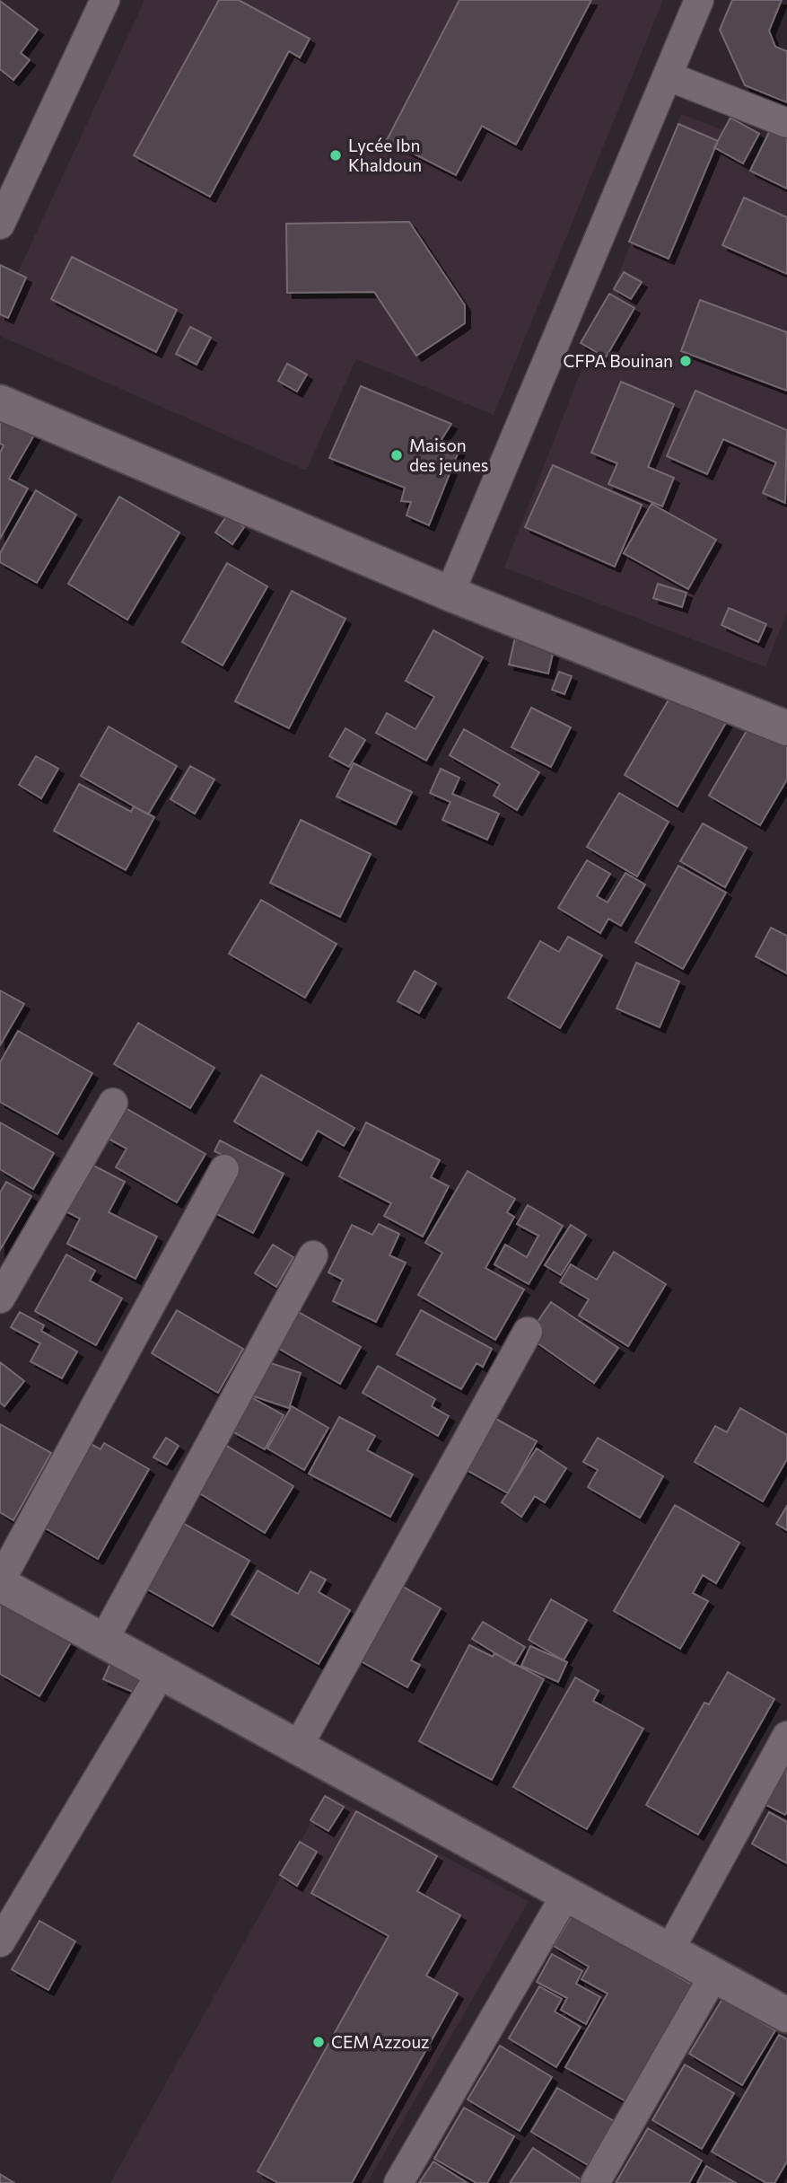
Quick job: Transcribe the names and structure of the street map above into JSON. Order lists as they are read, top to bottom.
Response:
{
  "places": [
    "Lycée Ibn Khaldoun",
    "CFPA Bouinan",
    "Maison des jeunes",
    "CEM Azzouz"
  ]
}
